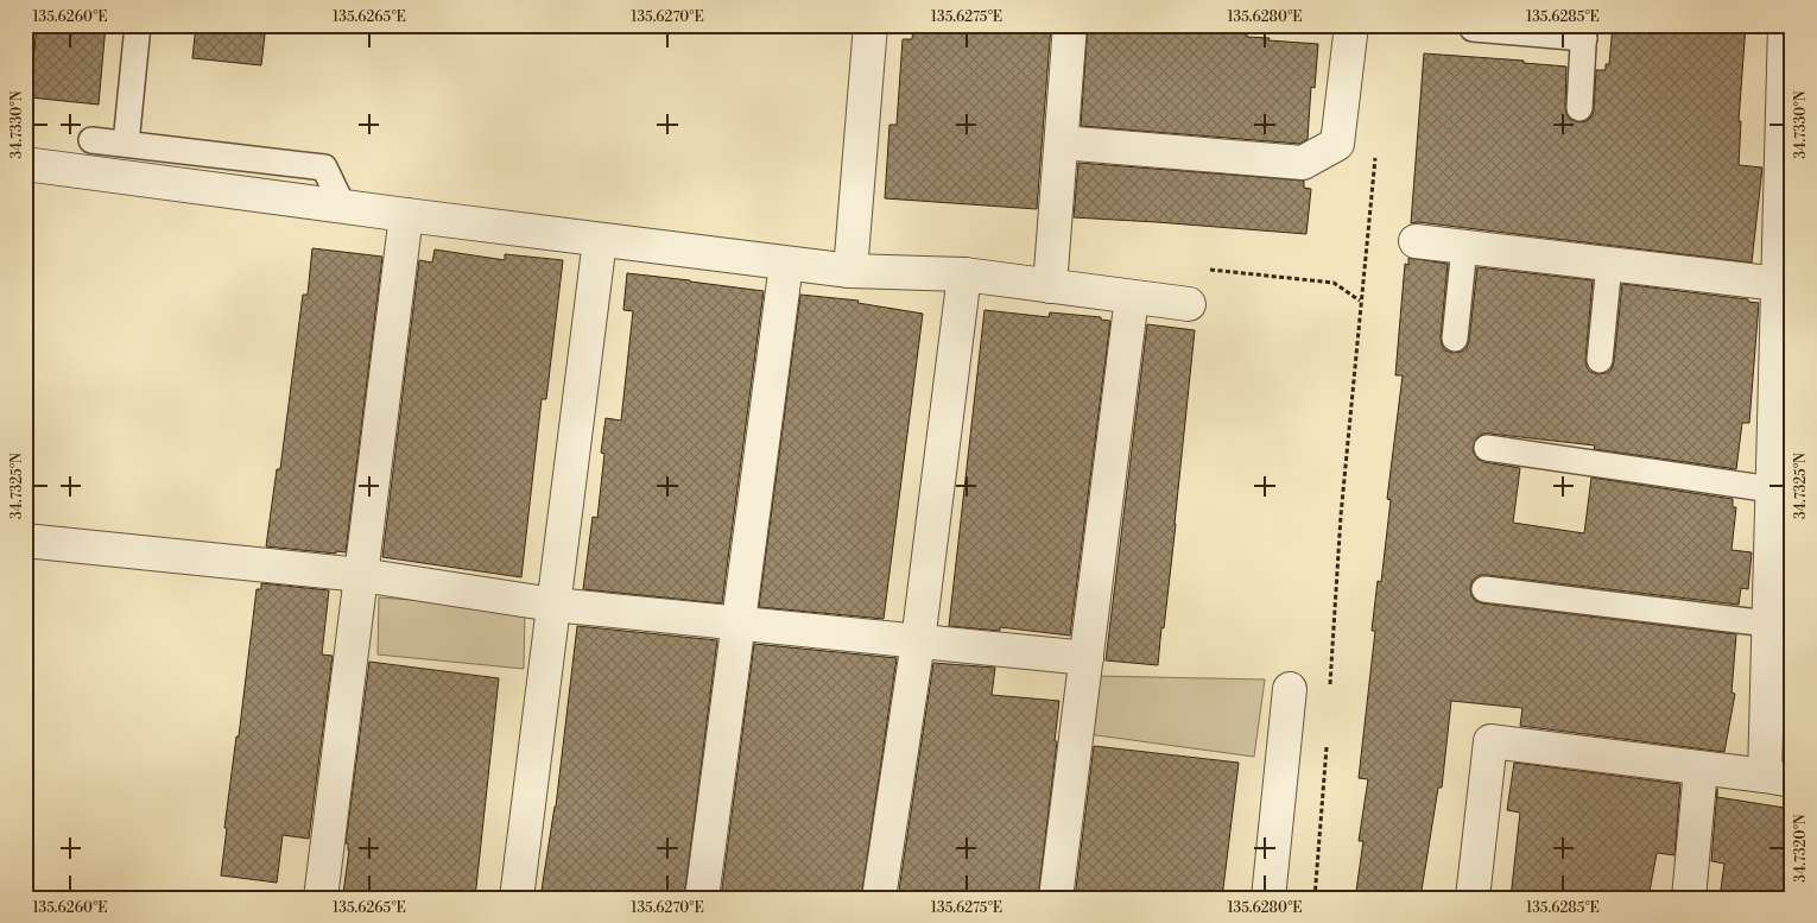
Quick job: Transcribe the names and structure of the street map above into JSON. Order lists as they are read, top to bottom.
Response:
{
  "coordinates": [
    "135.6260°E",
    "135.6265°E",
    "135.6270°E",
    "135.6275°E",
    "135.6280°E",
    "135.6285°E",
    "34.7330°N",
    "34.7325°N",
    "34.7320°N"
  ]
}
